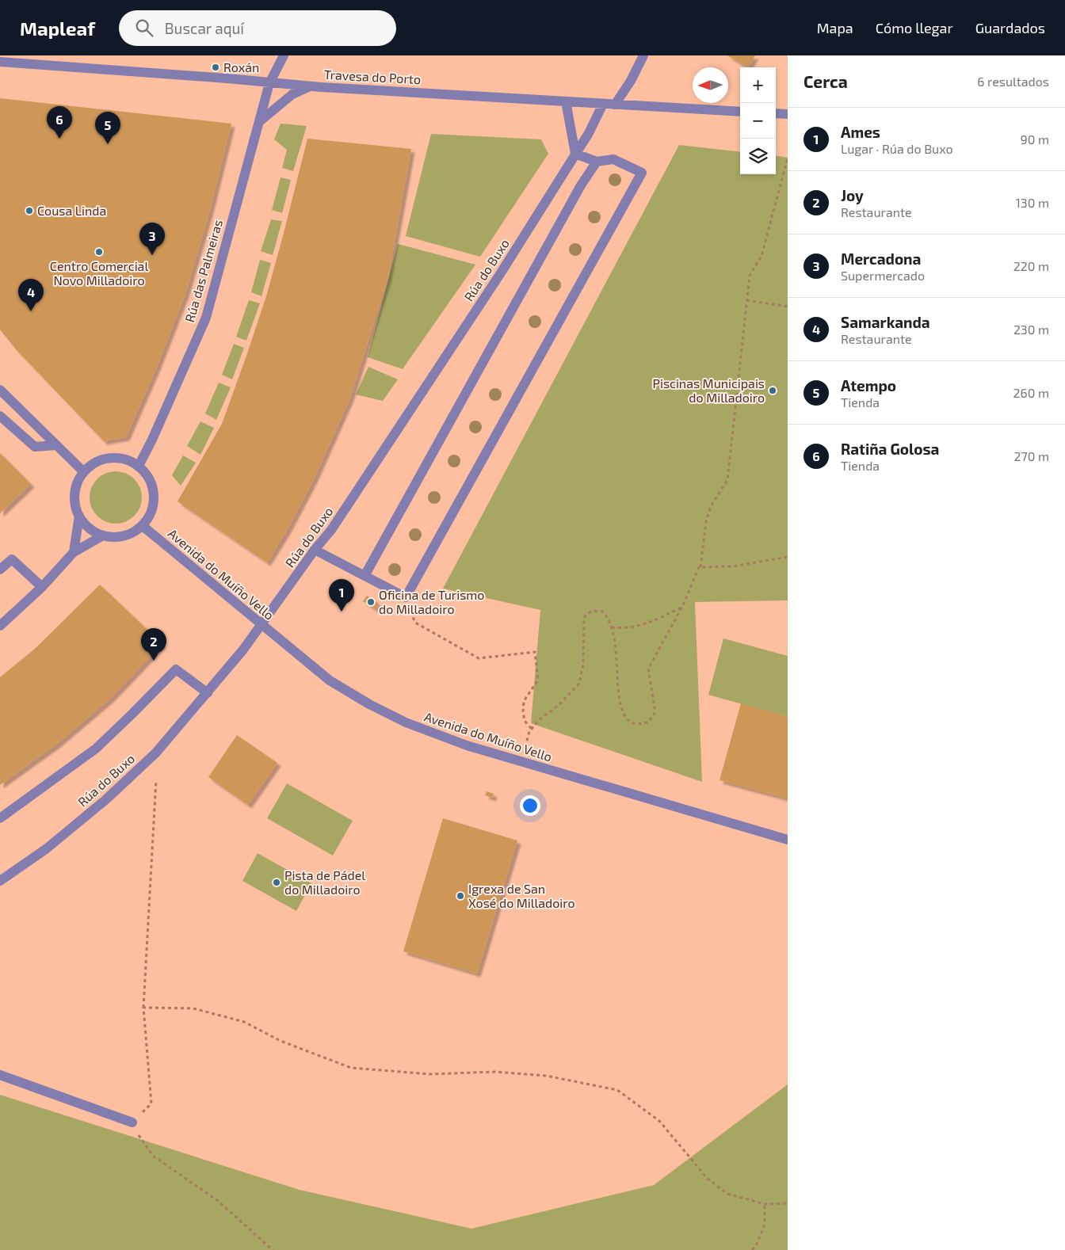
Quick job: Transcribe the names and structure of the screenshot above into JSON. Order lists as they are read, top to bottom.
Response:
{
  "streets": {
    "street": [
      "Travesa do Porto",
      "Rúa do Buxo",
      "Rúa das Palmeiras",
      "Avenida do Muíño Vello"
    ]
  },
  "crossings": [
    ["Travesa do Porto", "Rúa do Buxo"],
    ["Travesa do Porto", "Rúa das Palmeiras"],
    ["Rúa do Buxo", "Avenida do Muíño Vello"],
    ["Rúa das Palmeiras", "Avenida do Muíño Vello"]
  ],
  "places": [
    "Roxán",
    "Cousa Linda",
    "Centro Comercial Novo Milladoiro",
    "Piscinas Municipais do Milladoiro",
    "Oficina de Turismo do Milladoiro",
    "Pista de Pádel do Milladoiro",
    "Igrexa de San Xosé do Milladoiro"
  ],
  "north": "left",
  "page": {
    "header": "Mapleaf",
    "search": "Buscar aquí",
    "nav": ["Mapa", "Cómo llegar", "Guardados"],
    "heading": ["Cerca", "6 resultados"],
    "map_buttons": ["+", "−"],
    "pins": [
      "6",
      "5",
      "3",
      "4",
      "1",
      "2"
    ],
    "list": [
      {
        "mark": "1",
        "name": "Ames",
        "note": "Lugar · Rúa do Buxo",
        "value": "90 m"
      },
      {
        "mark": "2",
        "name": "Joy",
        "note": "Restaurante",
        "value": "130 m"
      },
      {
        "mark": "3",
        "name": "Mercadona",
        "note": "Supermercado",
        "value": "220 m"
      },
      {
        "mark": "4",
        "name": "Samarkanda",
        "note": "Restaurante",
        "value": "230 m"
      },
      {
        "mark": "5",
        "name": "Atempo",
        "note": "Tienda",
        "value": "260 m"
      },
      {
        "mark": "6",
        "name": "Ratiña Golosa",
        "note": "Tienda",
        "value": "270 m"
      }
    ]
  }
}
